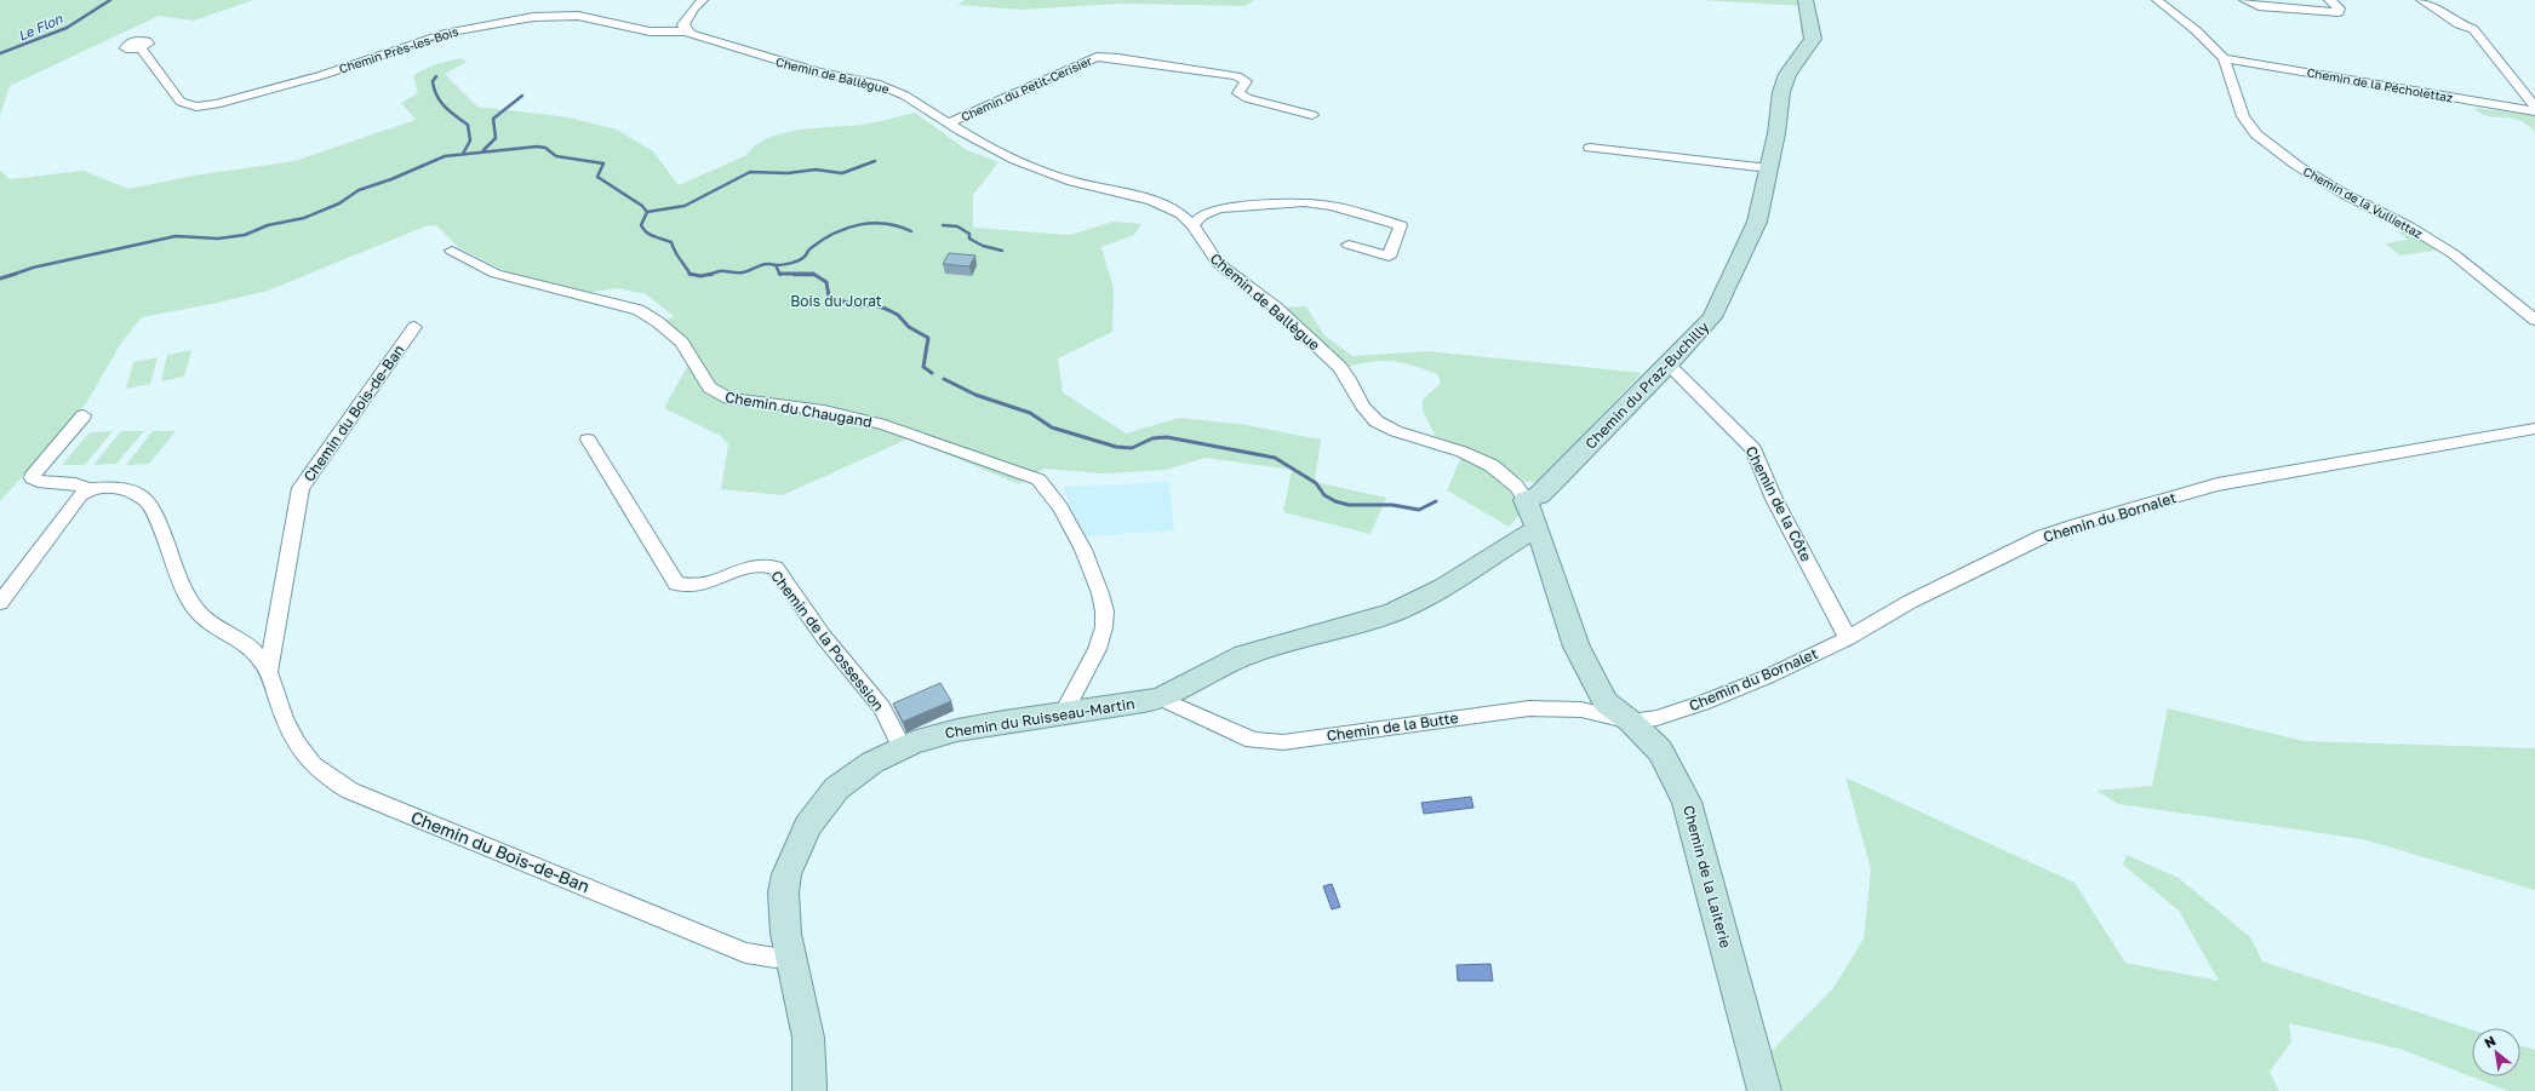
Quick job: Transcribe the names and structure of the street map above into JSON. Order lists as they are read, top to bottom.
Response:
{
  "streets": {
    "street": [
      "Chemin Près-les-Bois",
      "Chemin de Ballègue",
      "Chemin de la Pécholettaz",
      "Chemin du Petit-Cerisier",
      "Chemin de la Vulliettaz",
      "Chemin du Praz-Buchilly",
      "Chemin du Chaugand",
      "Chemin du Bois-de-Ban",
      "Chemin de la Côte",
      "Chemin du Bornalet",
      "Chemin de la Possession",
      "Chemin du Ruisseau-Martin",
      "Chemin de la Butte",
      "Chemin de la Laiterie"
    ]
  },
  "crossings": [
    ["Chemin Près-les-Bois", "Chemin de Ballègue"],
    ["Chemin de Ballègue", "Chemin du Petit-Cerisier"],
    ["Chemin de Ballègue", "Chemin du Praz-Buchilly"],
    ["Chemin de Ballègue", "Chemin du Ruisseau-Martin"],
    ["Chemin de Ballègue", "Chemin de la Laiterie"],
    ["Chemin de la Pécholettaz", "Chemin de la Vulliettaz"],
    ["Chemin du Praz-Buchilly", "Chemin de la Côte"],
    ["Chemin du Chaugand", "Chemin du Ruisseau-Martin"],
    ["Chemin du Bois-de-Ban", "Chemin du Ruisseau-Martin"],
    ["Chemin de la Côte", "Chemin du Bornalet"],
    ["Chemin du Bornalet", "Chemin de la Butte"],
    ["Chemin du Bornalet", "Chemin de la Laiterie"],
    ["Chemin de la Possession", "Chemin du Ruisseau-Martin"],
    ["Chemin du Ruisseau-Martin", "Chemin de la Butte"],
    ["Chemin du Ruisseau-Martin", "Chemin de la Laiterie"],
    ["Chemin de la Butte", "Chemin de la Laiterie"]
  ],
  "water": ["Le Flon"],
  "parks": ["Bois du Jorat"],
  "north": "top left"
}
